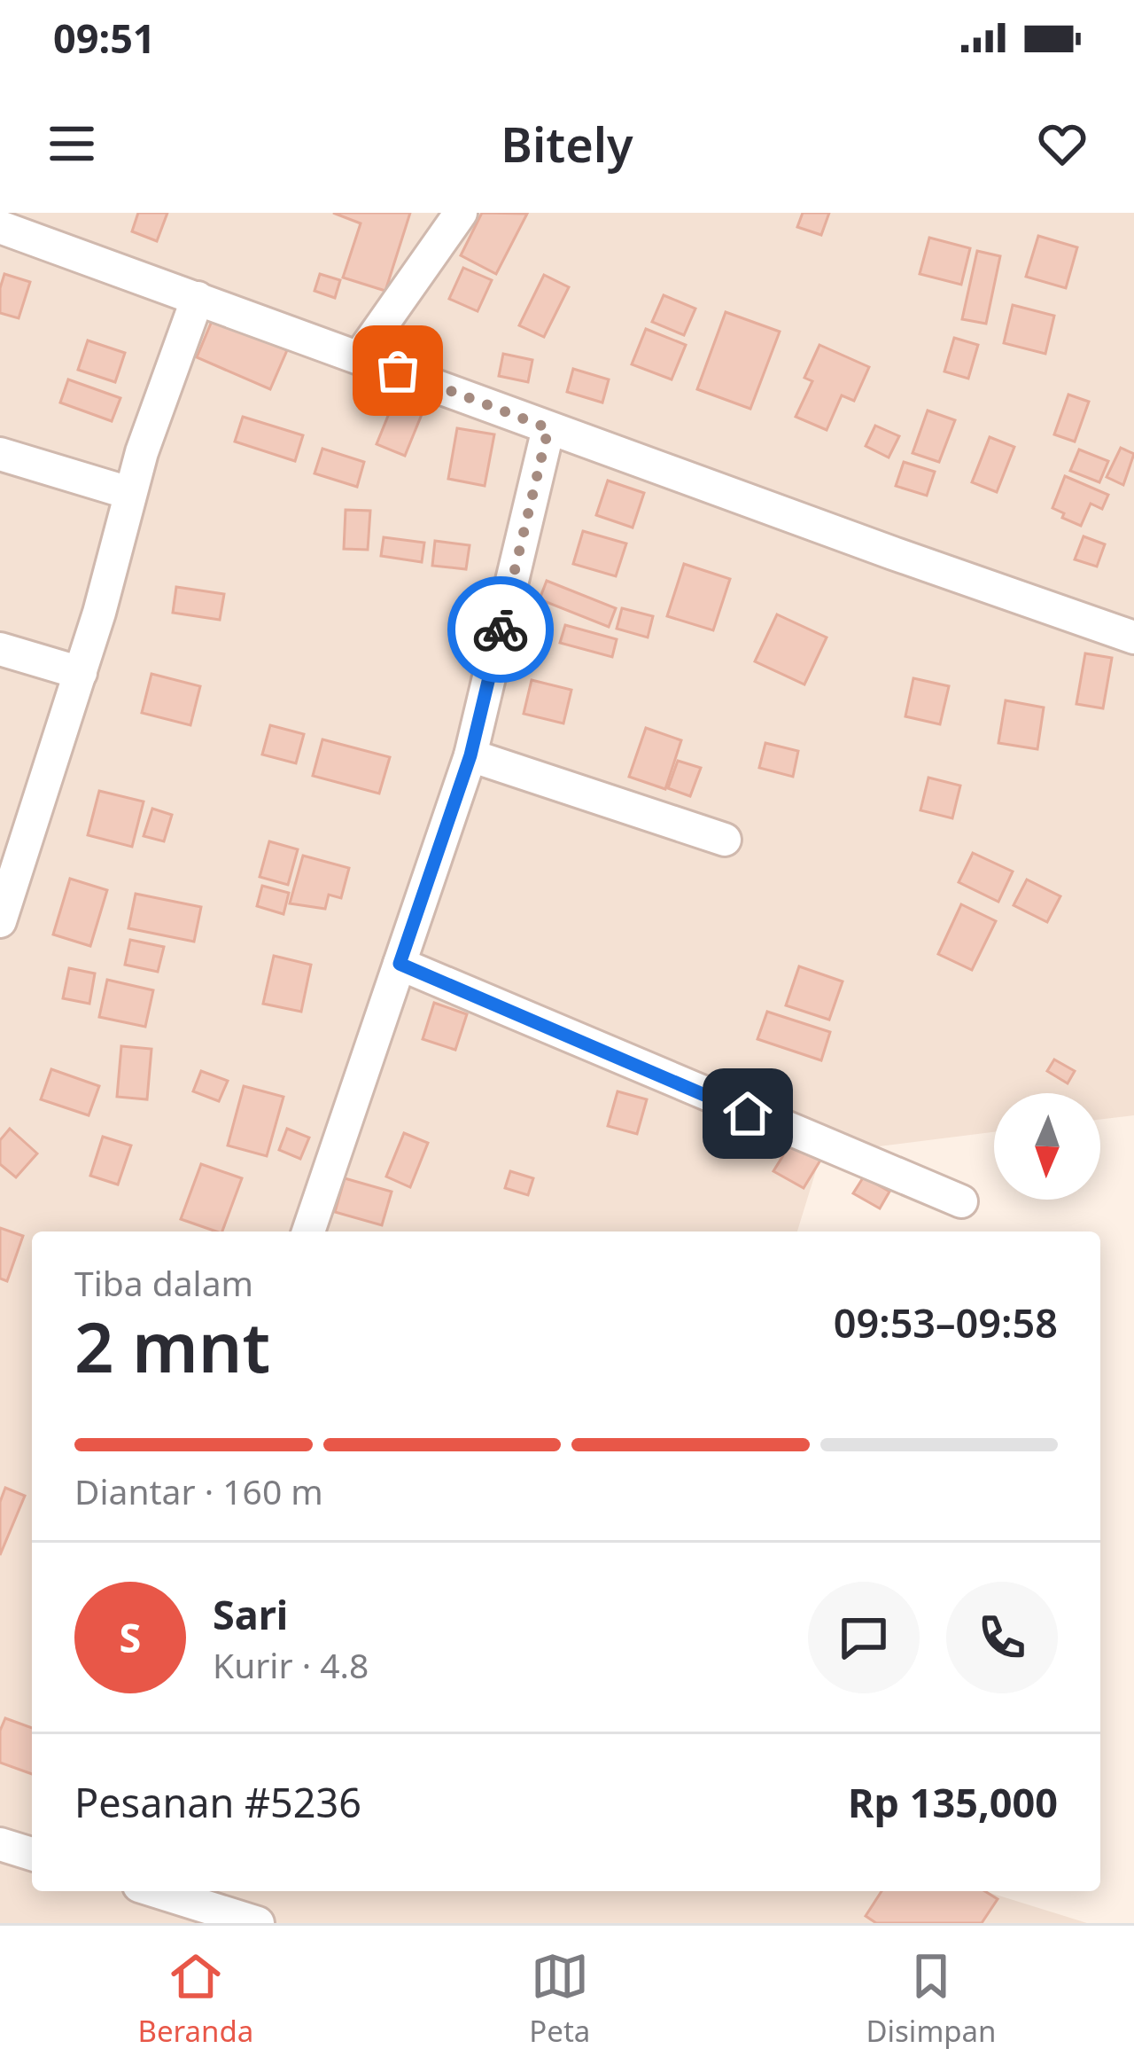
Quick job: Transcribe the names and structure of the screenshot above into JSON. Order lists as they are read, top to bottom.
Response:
{
  "north": "bottom",
  "page": {
    "status": "09:51",
    "header": "Bitely",
    "heading": ["2 mnt", "Tiba dalam", "09:53–09:58"],
    "panel": [
      "Sari",
      "Kurir · 4.8",
      "Pesanan #5236",
      "Rp 135,000"
    ],
    "bar": "Diantar · 160 m",
    "round": "S",
    "tabs": ["Beranda", "Peta", "Disimpan"]
  }
}
